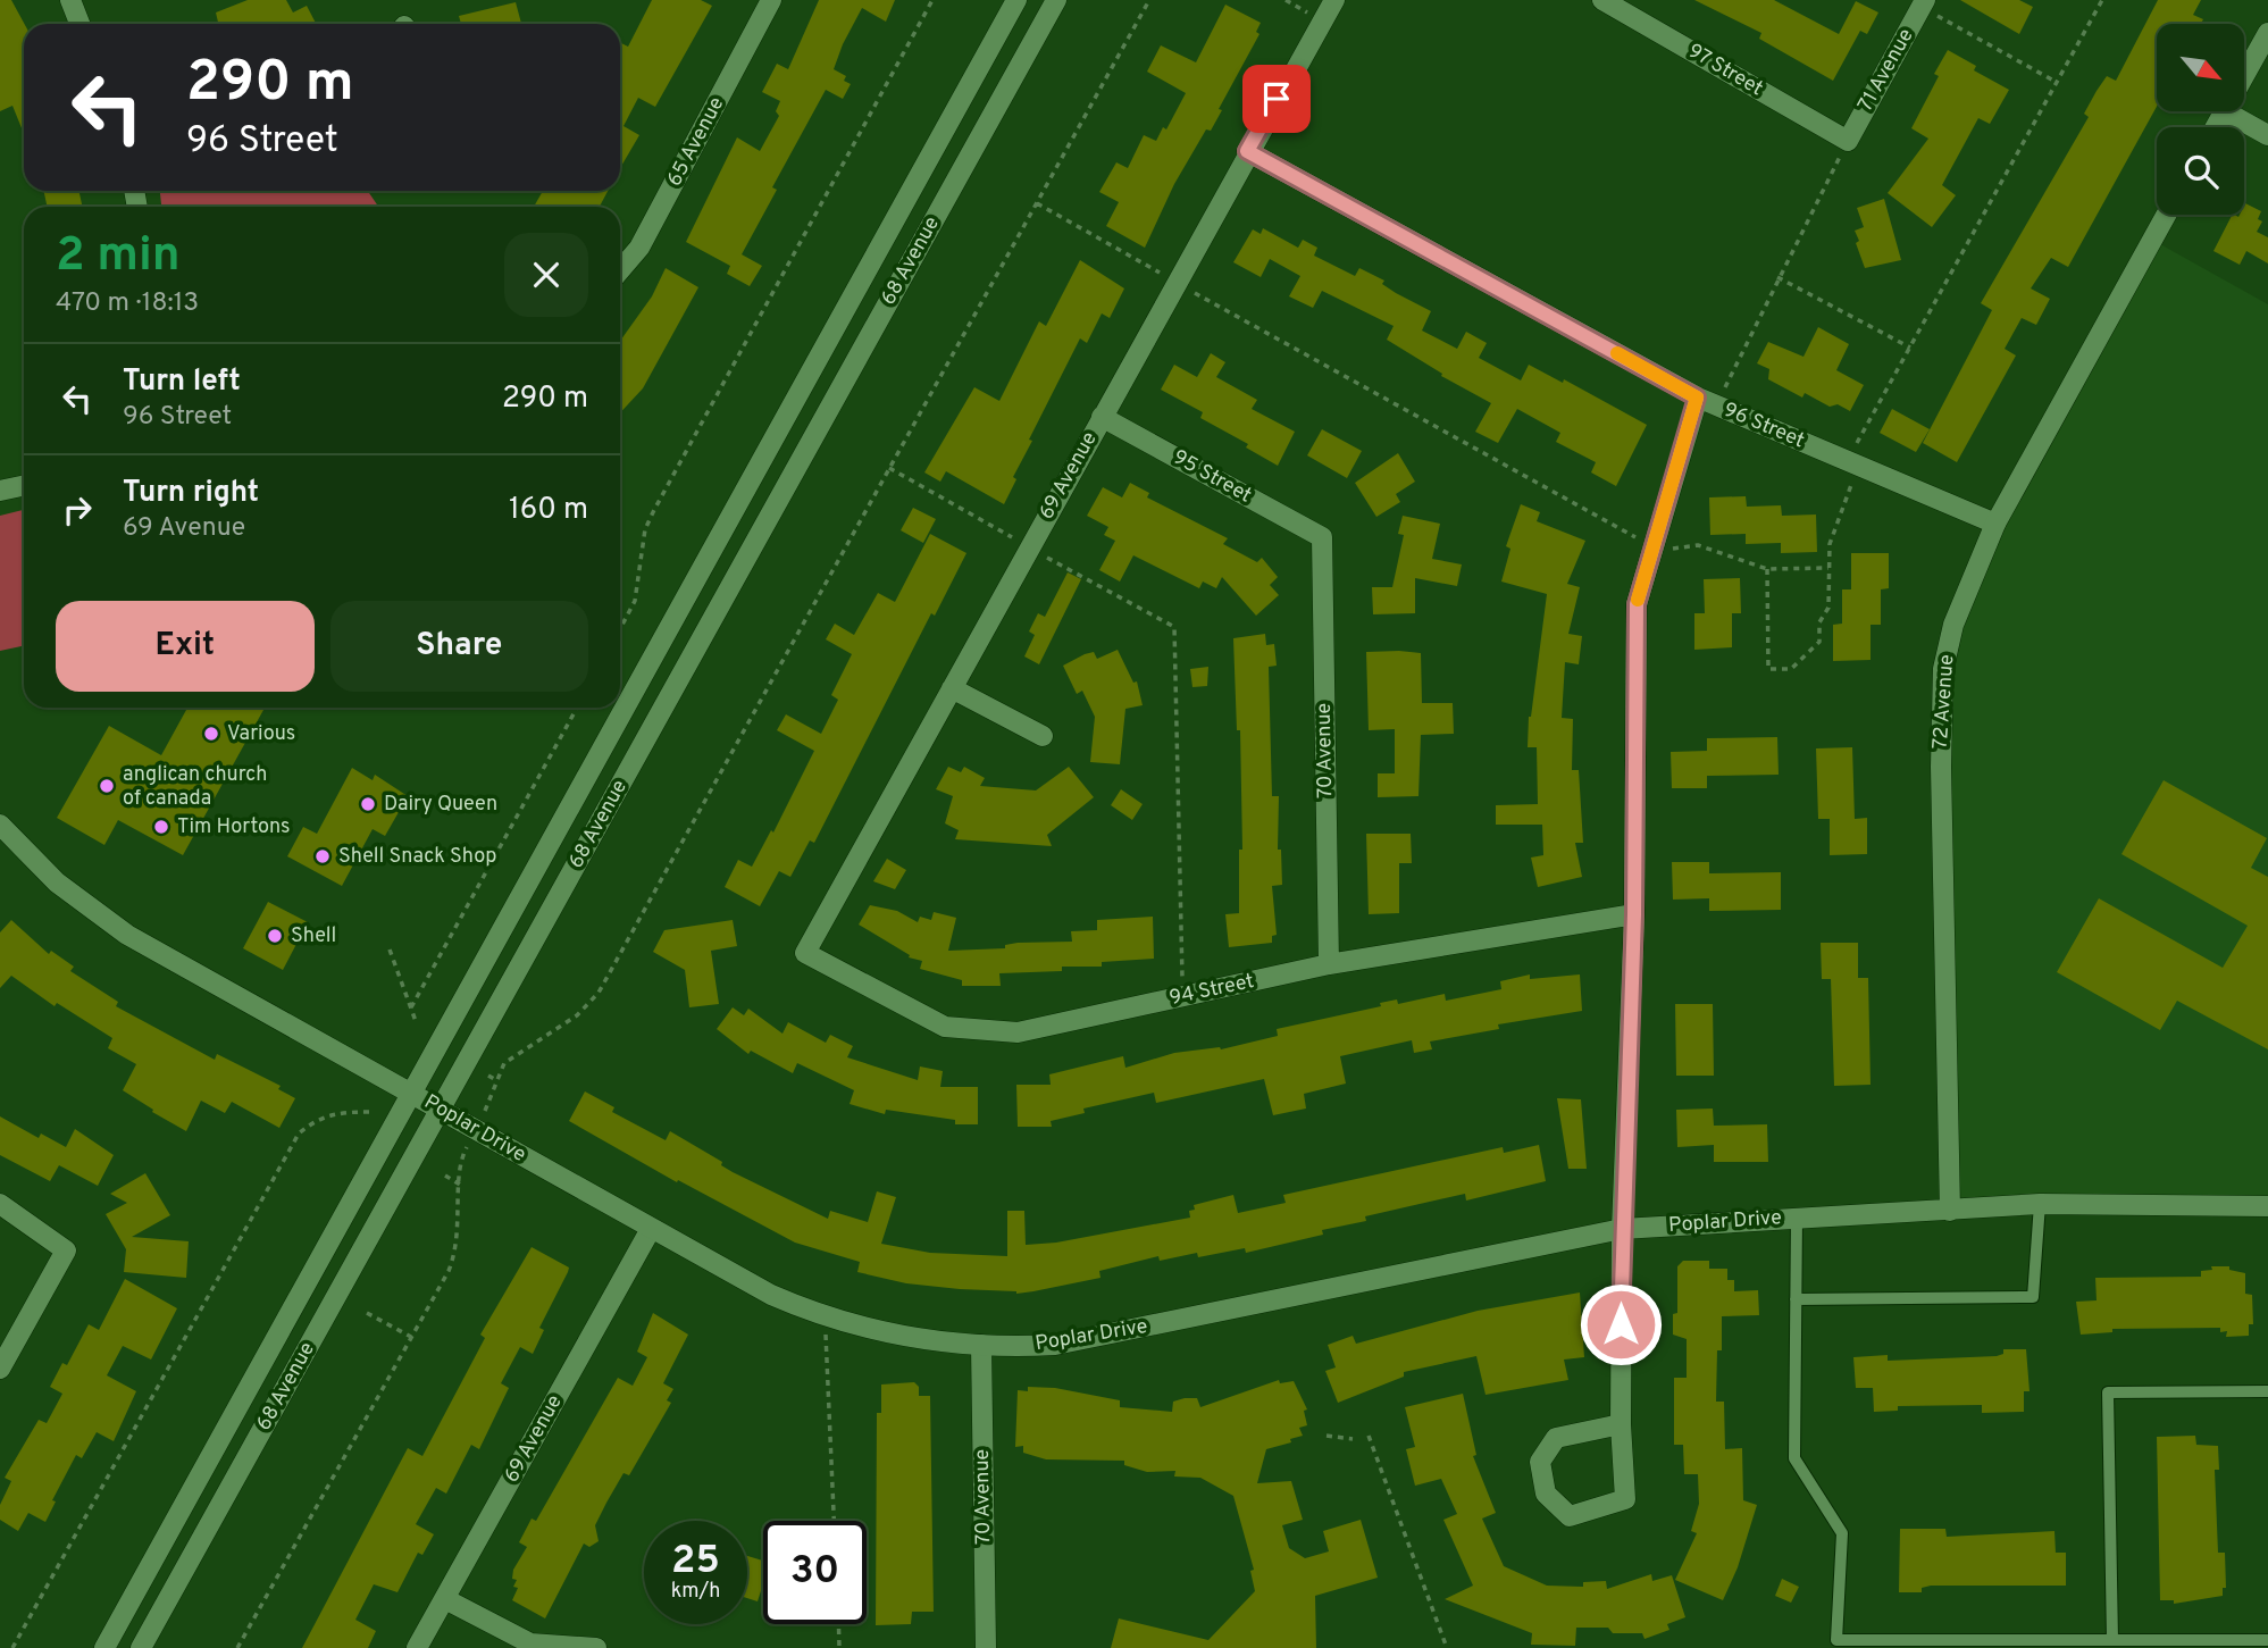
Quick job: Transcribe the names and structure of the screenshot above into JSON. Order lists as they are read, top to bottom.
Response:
{
  "streets": {
    "street": [
      "97 Street",
      "71 Avenue",
      "65 Avenue",
      "68 Avenue",
      "96 Street",
      "69 Avenue",
      "95 Street",
      "72 Avenue",
      "70 Avenue",
      "94 Street",
      "Poplar Drive"
    ]
  },
  "crossings": [
    ["97 Street", "71 Avenue"],
    ["68 Avenue", "Poplar Drive"],
    ["96 Street", "69 Avenue"],
    ["96 Street", "72 Avenue"],
    ["69 Avenue", "95 Street"],
    ["69 Avenue", "94 Street"],
    ["69 Avenue", "Poplar Drive"],
    ["95 Street", "70 Avenue"],
    ["72 Avenue", "Poplar Drive"],
    ["70 Avenue", "94 Street"],
    ["70 Avenue", "Poplar Drive"]
  ],
  "places": [
    "Various",
    "anglican church of canada",
    "Dairy Queen",
    "Tim Hortons",
    "Shell Snack Shop",
    "Shell"
  ],
  "north": "bottom right",
  "page": {
    "turn": ["290 m", "96 Street"],
    "heading": ["2 min", "470 m · 18:13"],
    "list": [
      {
        "name": "Turn left",
        "note": "96 Street",
        "value": "290 m"
      },
      {
        "name": "Turn right",
        "note": "69 Avenue",
        "value": "160 m"
      }
    ],
    "buttons": ["Exit", "Share"],
    "speed": "25 km/h",
    "limit": "30"
  }
}
